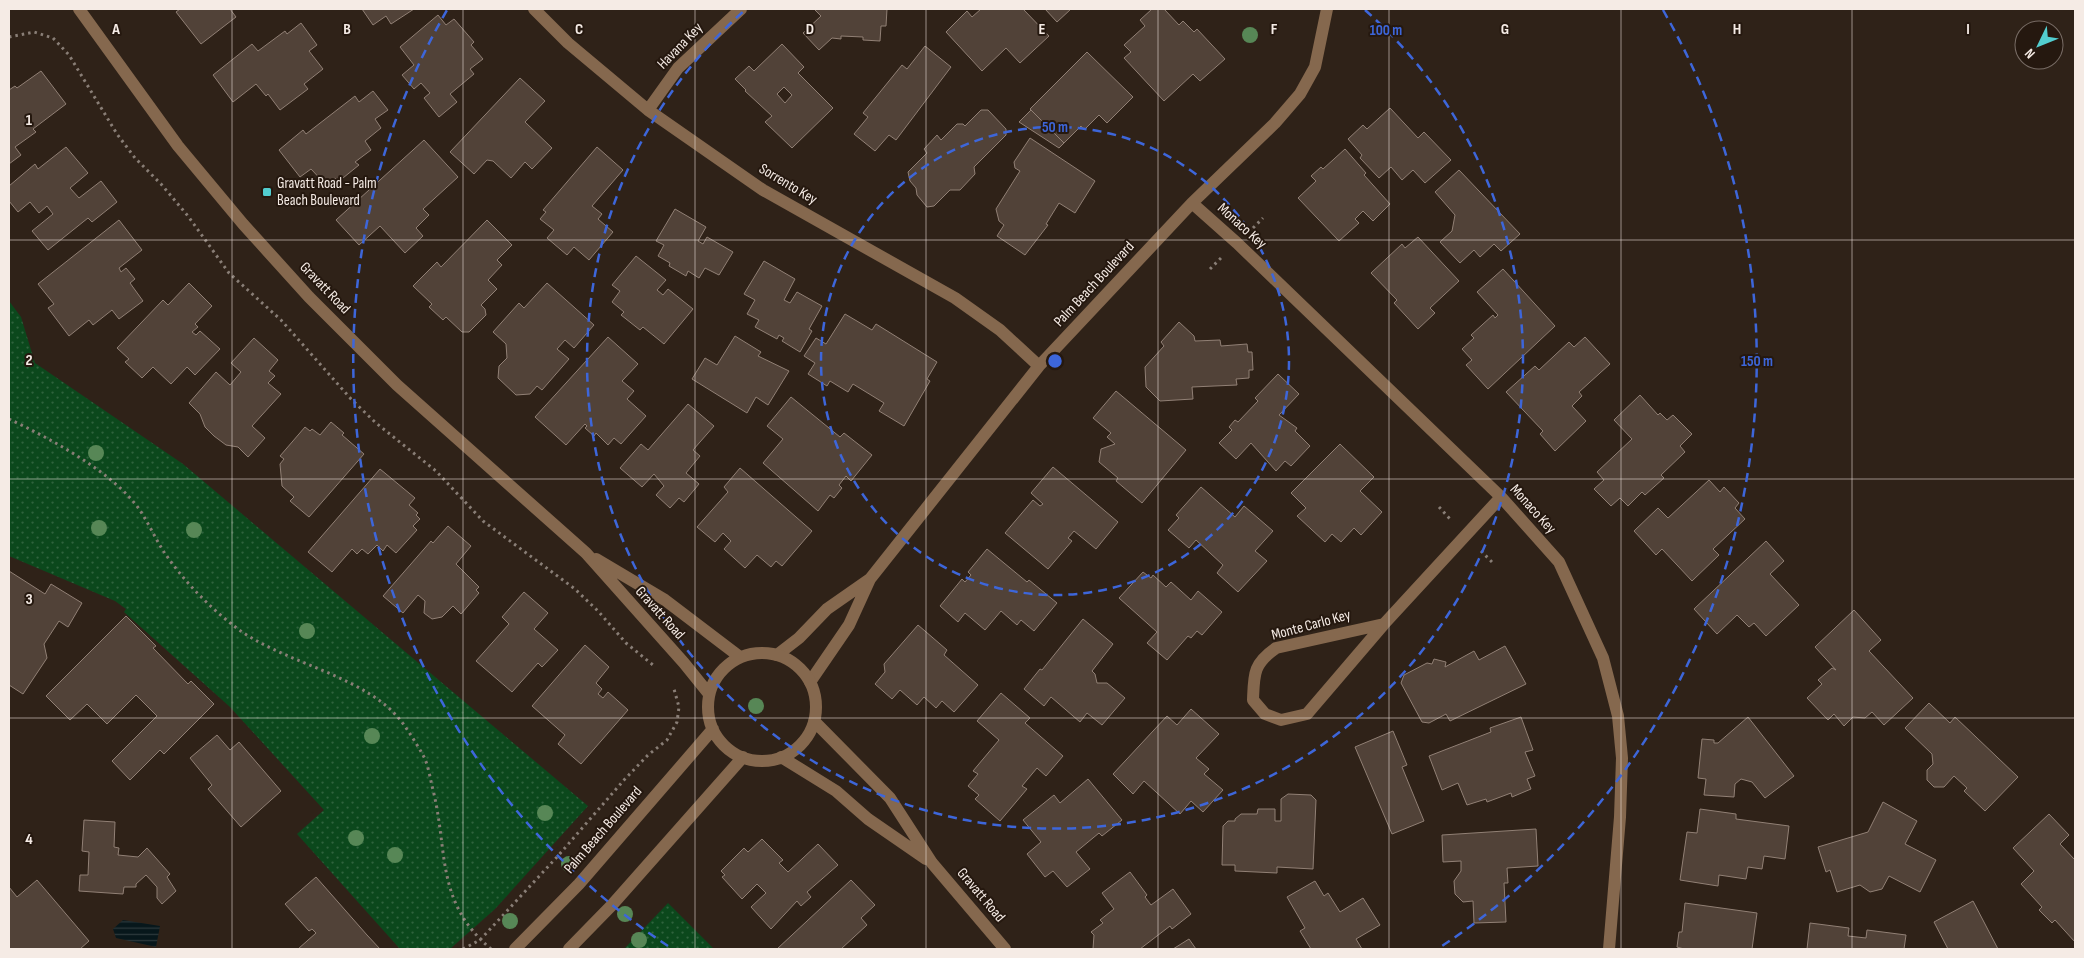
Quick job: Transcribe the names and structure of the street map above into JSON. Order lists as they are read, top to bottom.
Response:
{
  "streets": {
    "street": [
      "Havana Key",
      "Sorrento Key",
      "Monaco Key",
      "Palm Beach Boulevard",
      "Gravatt Road",
      "Monte Carlo Key"
    ]
  },
  "crossings": [
    ["Havana Key", "Sorrento Key"],
    ["Sorrento Key", "Palm Beach Boulevard"],
    ["Monaco Key", "Palm Beach Boulevard"],
    ["Monaco Key", "Monte Carlo Key"],
    ["Palm Beach Boulevard", "Gravatt Road"]
  ],
  "places": {
    "transit": ["Gravatt Road - Palm Beach Boulevard"]
  },
  "north": "bottom left",
  "grid": {
    "columns": [
      "A",
      "B",
      "C",
      "D",
      "E",
      "F",
      "G",
      "H",
      "I"
    ],
    "rows": [
      "1",
      "2",
      "3",
      "4"
    ]
  },
  "rings": ["100 m", "50 m", "150 m"]
}
